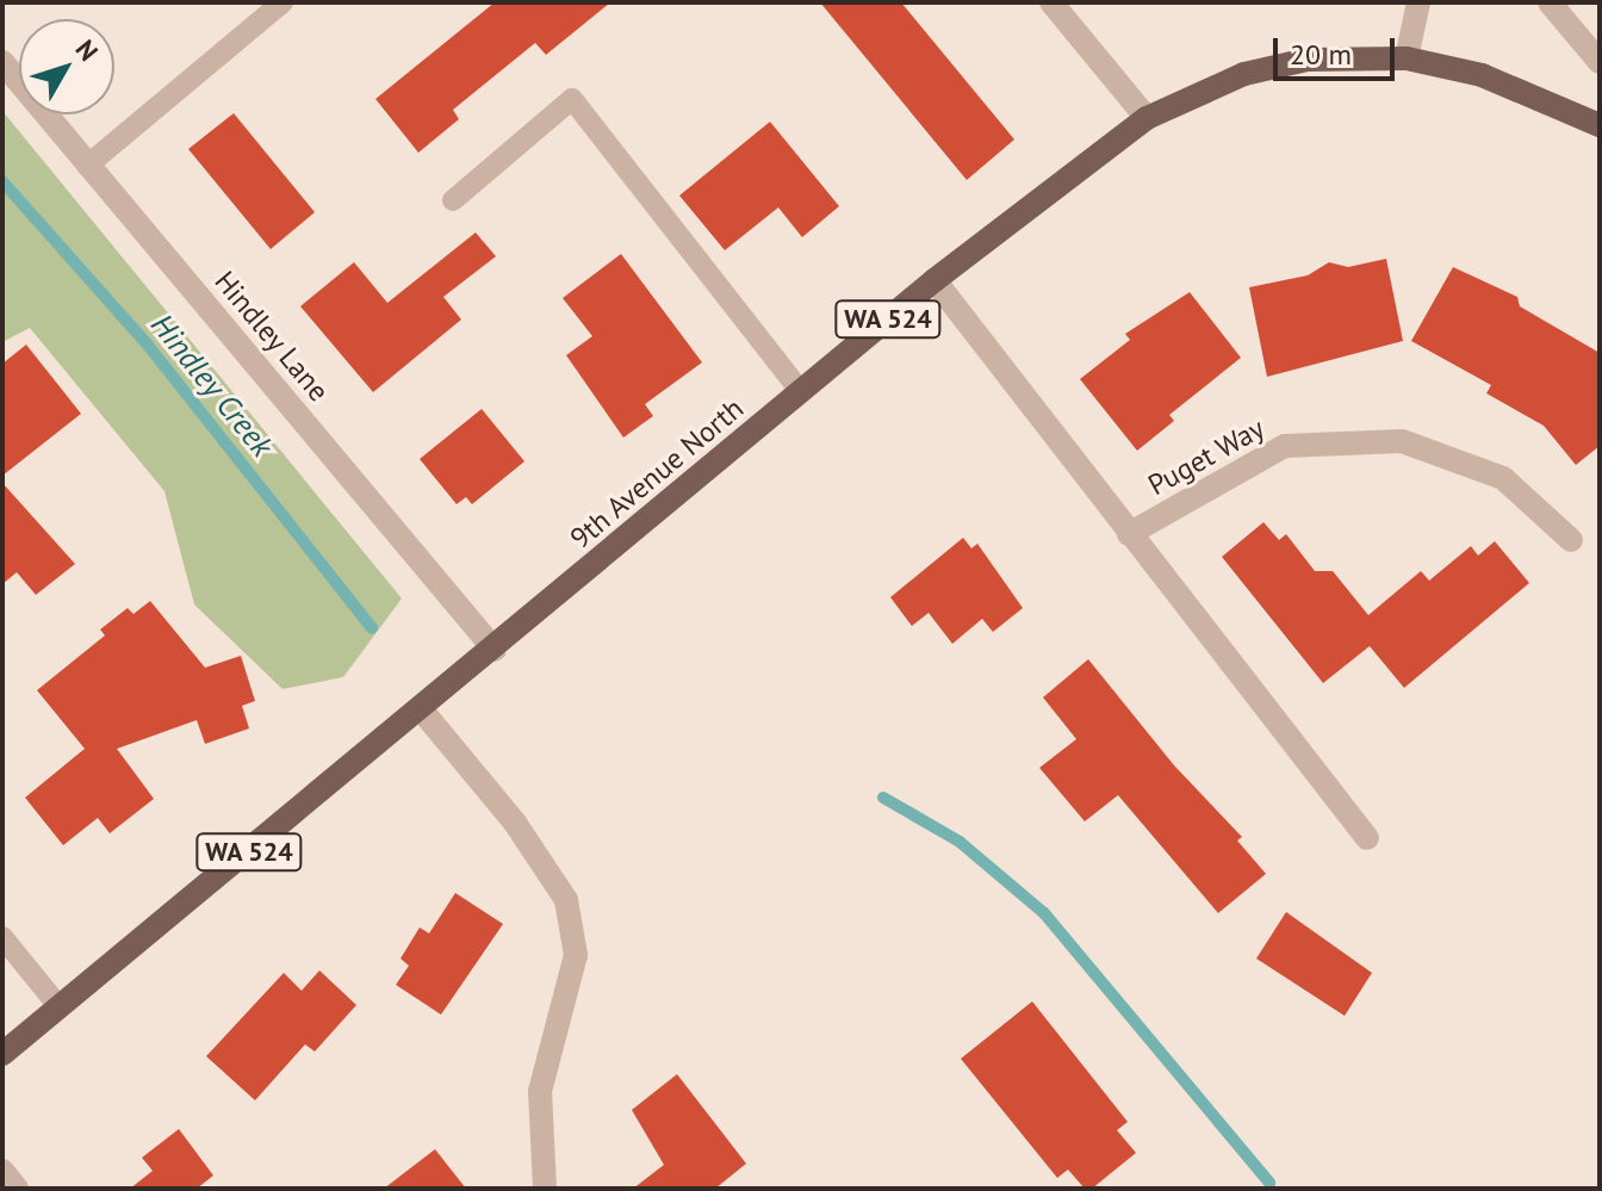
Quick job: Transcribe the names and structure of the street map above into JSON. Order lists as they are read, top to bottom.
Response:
{
  "streets": {
    "main road": ["WA 524", "9th Avenue North"],
    "street": ["Hindley Lane", "Puget Way"]
  },
  "crossings": [
    ["Hindley Lane", "9th Avenue North"],
    ["Puget Way", "9th Avenue North"]
  ],
  "water": ["Hindley Creek"],
  "scale_bar": "20 m",
  "north": "top right"
}
